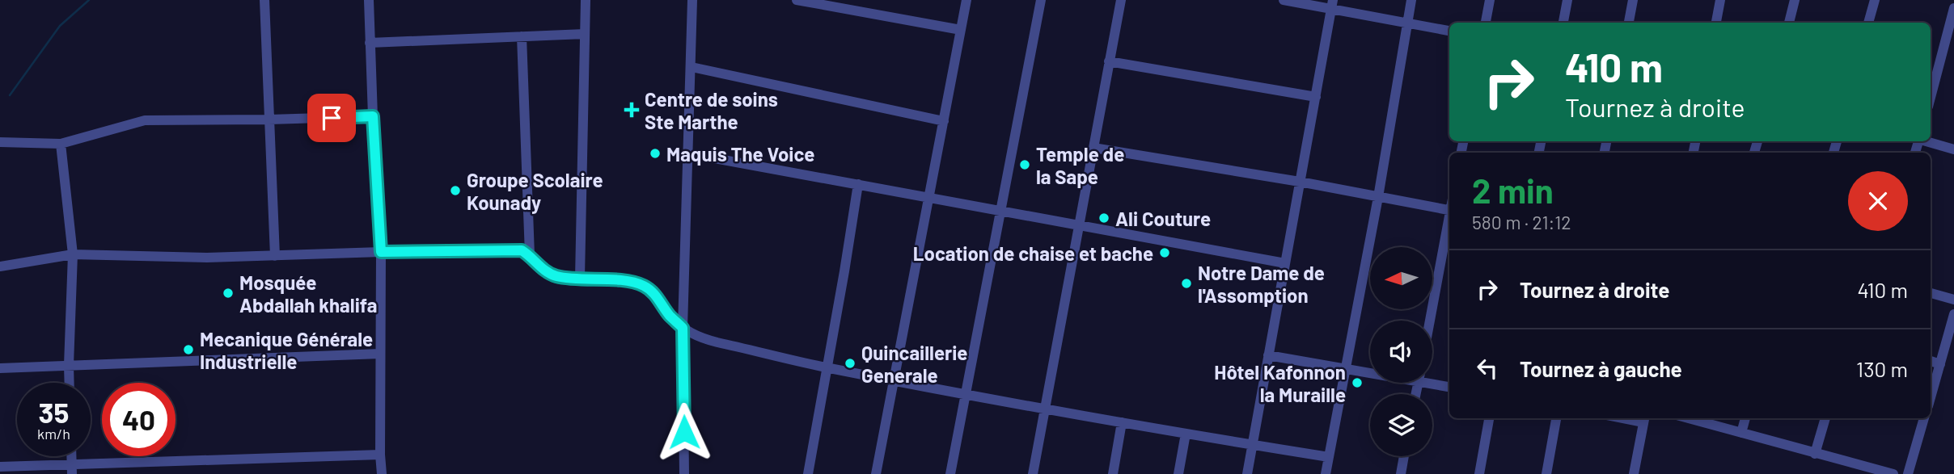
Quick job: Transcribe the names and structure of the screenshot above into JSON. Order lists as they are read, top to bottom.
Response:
{
  "places": {
    "health": ["Centre de soins Ste Marthe"],
    "other": [
      "Maquis The Voice",
      "Temple de la Sape",
      "Groupe Scolaire Kounady",
      "Ali Couture",
      "Location de chaise et bache",
      "Notre Dame de l'Assomption",
      "Mosquée Abdallah khalifa",
      "Mecanique Générale Industrielle",
      "Quincaillerie Generale",
      "Hôtel Kafonnon la Muraille"
    ]
  },
  "north": "left",
  "page": {
    "turn": ["410 m", "Tournez à droite"],
    "heading": ["2 min", "580 m · 21:12"],
    "list": [
      {
        "name": "Tournez à droite",
        "value": "410 m"
      },
      {
        "name": "Tournez à gauche",
        "value": "130 m"
      }
    ],
    "speed": "35 km/h",
    "limit": "40"
  }
}
